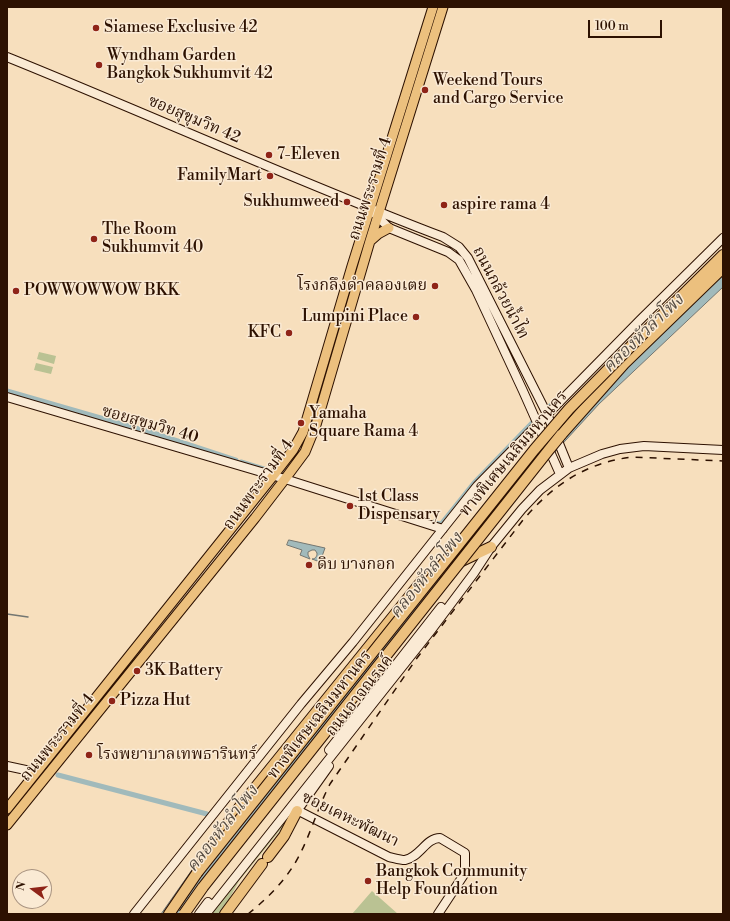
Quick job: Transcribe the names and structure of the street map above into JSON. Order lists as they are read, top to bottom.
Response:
{
  "streets": {
    "highway": ["ทางพิเศษเฉลิมมหานคร"],
    "main road": [
      "ซอยสุขุมวิท 42",
      "ถนนพระรามที่ 4",
      "ถนนกล้วยน้ำไท",
      "ซอยสุขุมวิท 40",
      "ถนนอาจณรงค์",
      "ซอยเคหะพัฒนา"
    ]
  },
  "crossings": [
    ["ซอยสุขุมวิท 42", "ถนนพระรามที่ 4"],
    ["ซอยสุขุมวิท 42", "ถนนกล้วยน้ำไท"],
    ["ถนนพระรามที่ 4", "ถนนกล้วยน้ำไท"],
    ["ถนนพระรามที่ 4", "ซอยสุขุมวิท 40"],
    ["ถนนกล้วยน้ำไท", "ถนนอาจณรงค์"],
    ["ถนนอาจณรงค์", "ซอยเคหะพัฒนา"]
  ],
  "water": ["คลองหัวลำโพง"],
  "places": [
    "Siamese Exclusive 42",
    "Wyndham Garden Bangkok Sukhumvit 42",
    "Weekend Tours and Cargo Service",
    "7-Eleven",
    "FamilyMart",
    "Sukhumweed",
    "aspire rama 4",
    "The Room Sukhumvit 40",
    "โรงกลึงดำคลองเตย",
    "POWWOWWOW BKK",
    "Lumpini Place",
    "KFC",
    "Yamaha Square Rama 4",
    "1st Class Dispensary",
    "ดิบ บางกอก",
    "3K Battery",
    "Pizza Hut",
    "โรงพยาบาลเทพธารินทร์",
    "Bangkok Community Help Foundation"
  ],
  "scale_bar": "100 m",
  "north": "left"
}
